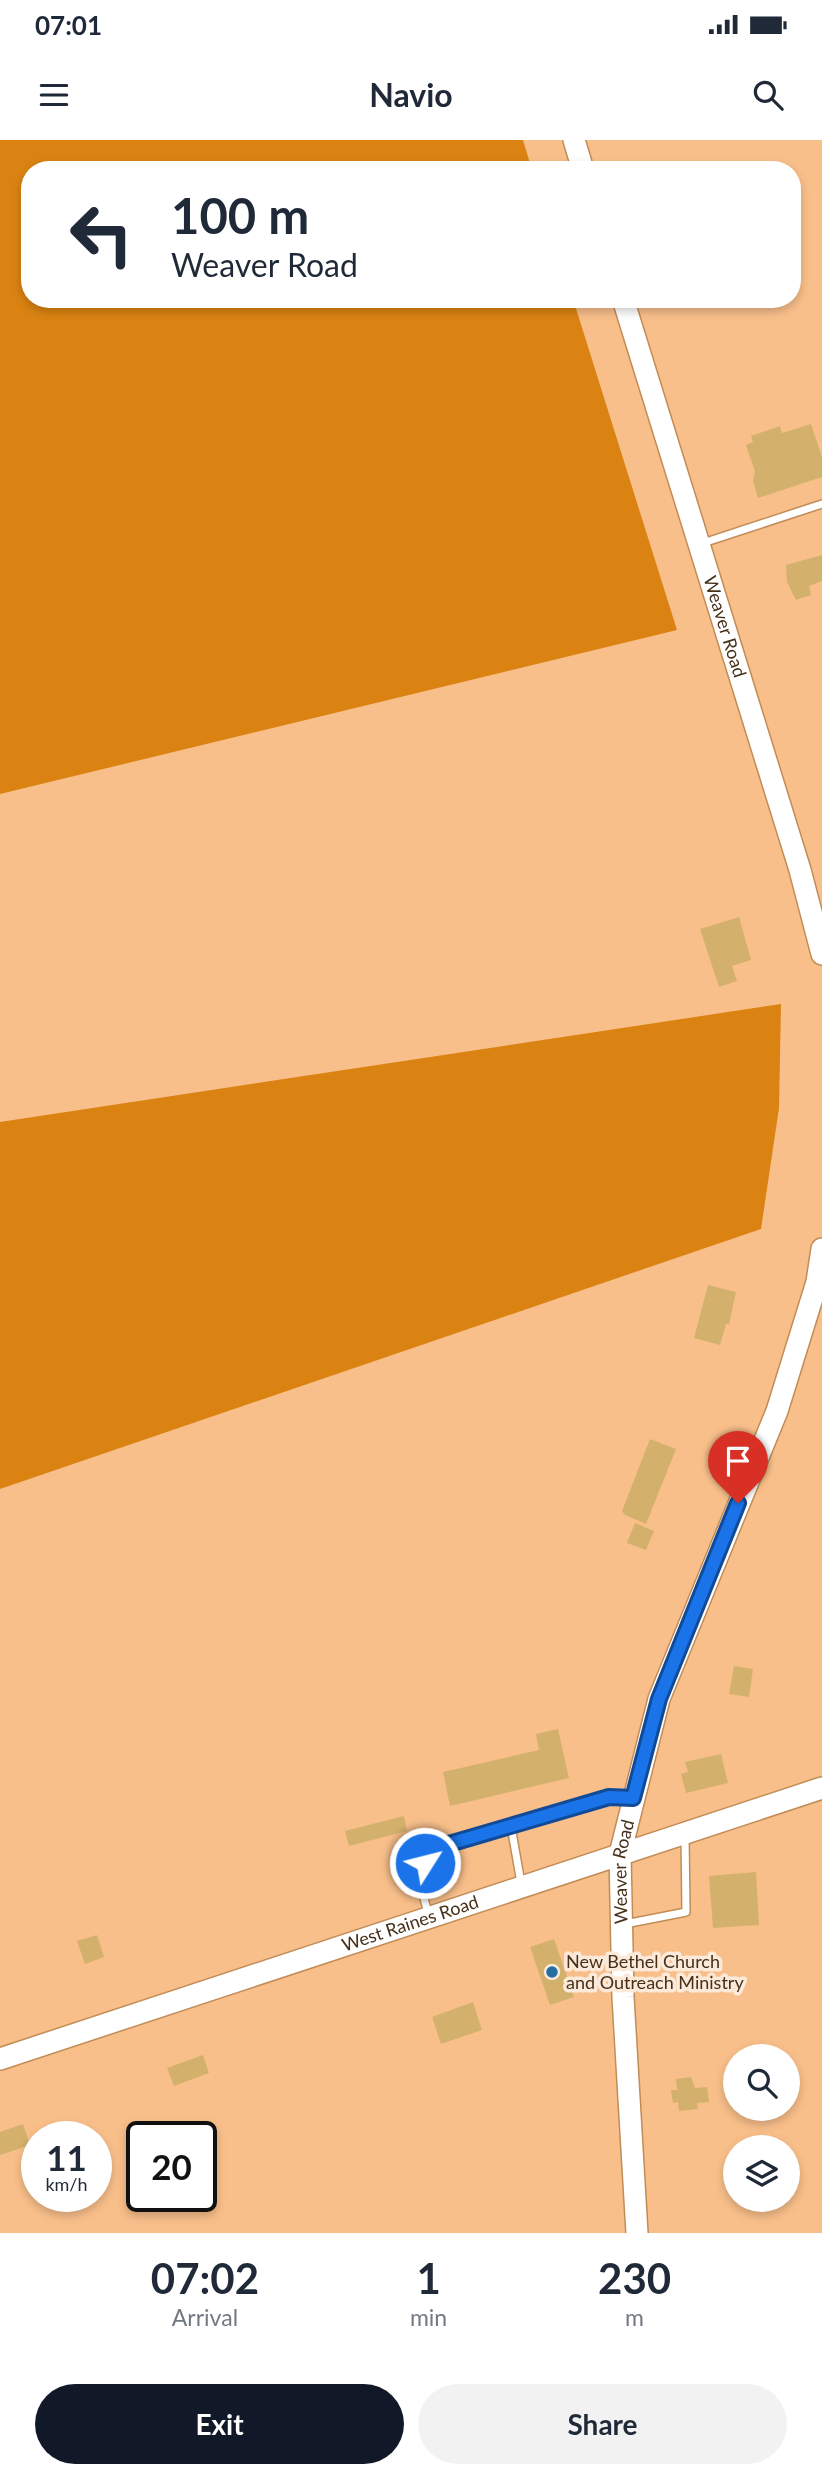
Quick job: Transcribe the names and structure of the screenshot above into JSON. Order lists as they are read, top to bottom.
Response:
{
  "streets": {
    "main road": ["Weaver Road", "West Raines Road"]
  },
  "crossings": [
    ["Weaver Road", "West Raines Road"]
  ],
  "places": ["New Bethel Church and Outreach Ministry"],
  "page": {
    "status": "07:01",
    "header": "Navio",
    "turn": ["100 m", "Weaver Road"],
    "speed": "11 km/h",
    "limit": "20",
    "eta": [
      "07:02",
      "Arrival",
      "1",
      "min",
      "230",
      "m"
    ],
    "buttons": ["Exit", "Share"]
  }
}
